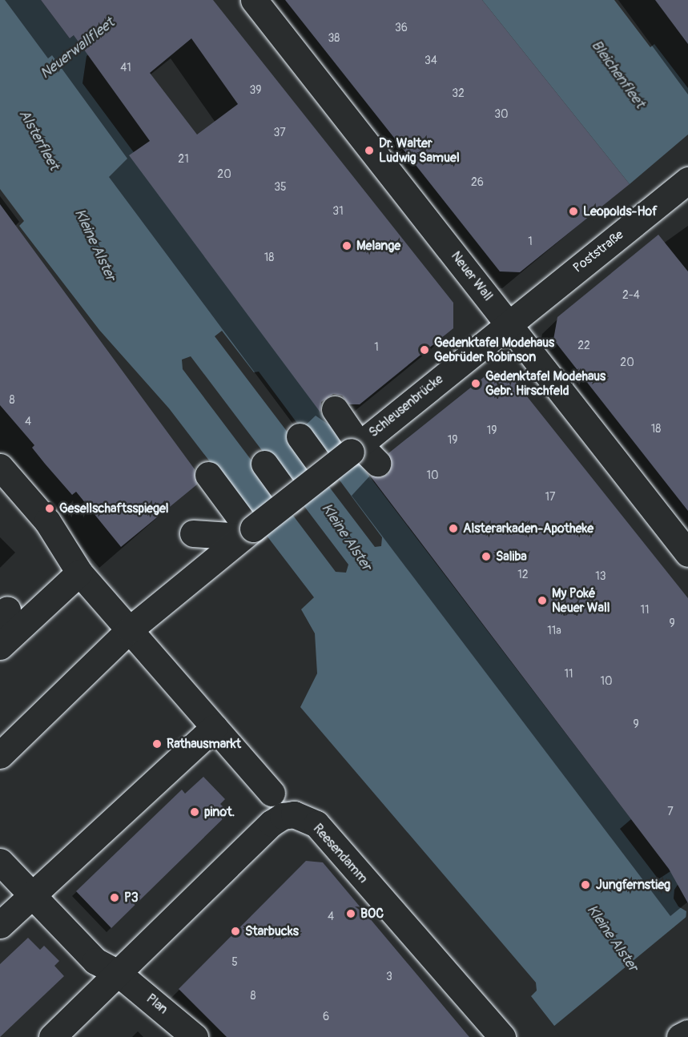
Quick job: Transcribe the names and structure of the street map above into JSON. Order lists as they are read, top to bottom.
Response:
{
  "streets": {
    "street": [
      "Poststraße",
      "Neuer Wall",
      "Schleusenbrücke",
      "Reesendamm",
      "Plan"
    ]
  },
  "crossings": [
    ["Poststraße", "Neuer Wall"],
    ["Poststraße", "Schleusenbrücke"],
    ["Neuer Wall", "Schleusenbrücke"],
    ["Reesendamm", "Plan"]
  ],
  "water": [
    "Neuerwallfleet",
    "Bleichenfleet",
    "Alsterfleet",
    "Kleine Alster"
  ],
  "places": [
    "Dr. Walter Ludwig Samuel",
    "Leopolds-Hof",
    "Melange",
    "Gedenktafel Modehaus Gebrüder Robinson",
    "Gedenktafel Modehaus Gebr. Hirschfeld",
    "Gesellschaftsspiegel",
    "Alsterarkaden-Apotheke",
    "Saliba",
    "My Poké Neuer Wall",
    "Rathausmarkt",
    "pinot.",
    "Jungfernstieg",
    "P3",
    "BOC",
    "Starbucks"
  ],
  "house_numbers": [
    "36",
    "38",
    "34",
    "41",
    "39",
    "32",
    "30",
    "37",
    "21",
    "20",
    "26",
    "35",
    "31",
    "1",
    "18",
    "2-4",
    "22",
    "1",
    "20",
    "8",
    "4",
    "18",
    "19",
    "19",
    "10",
    "17",
    "12",
    "13",
    "11",
    "9",
    "11a",
    "11",
    "10",
    "9",
    "7",
    "4",
    "5",
    "3",
    "8",
    "6"
  ]
}
